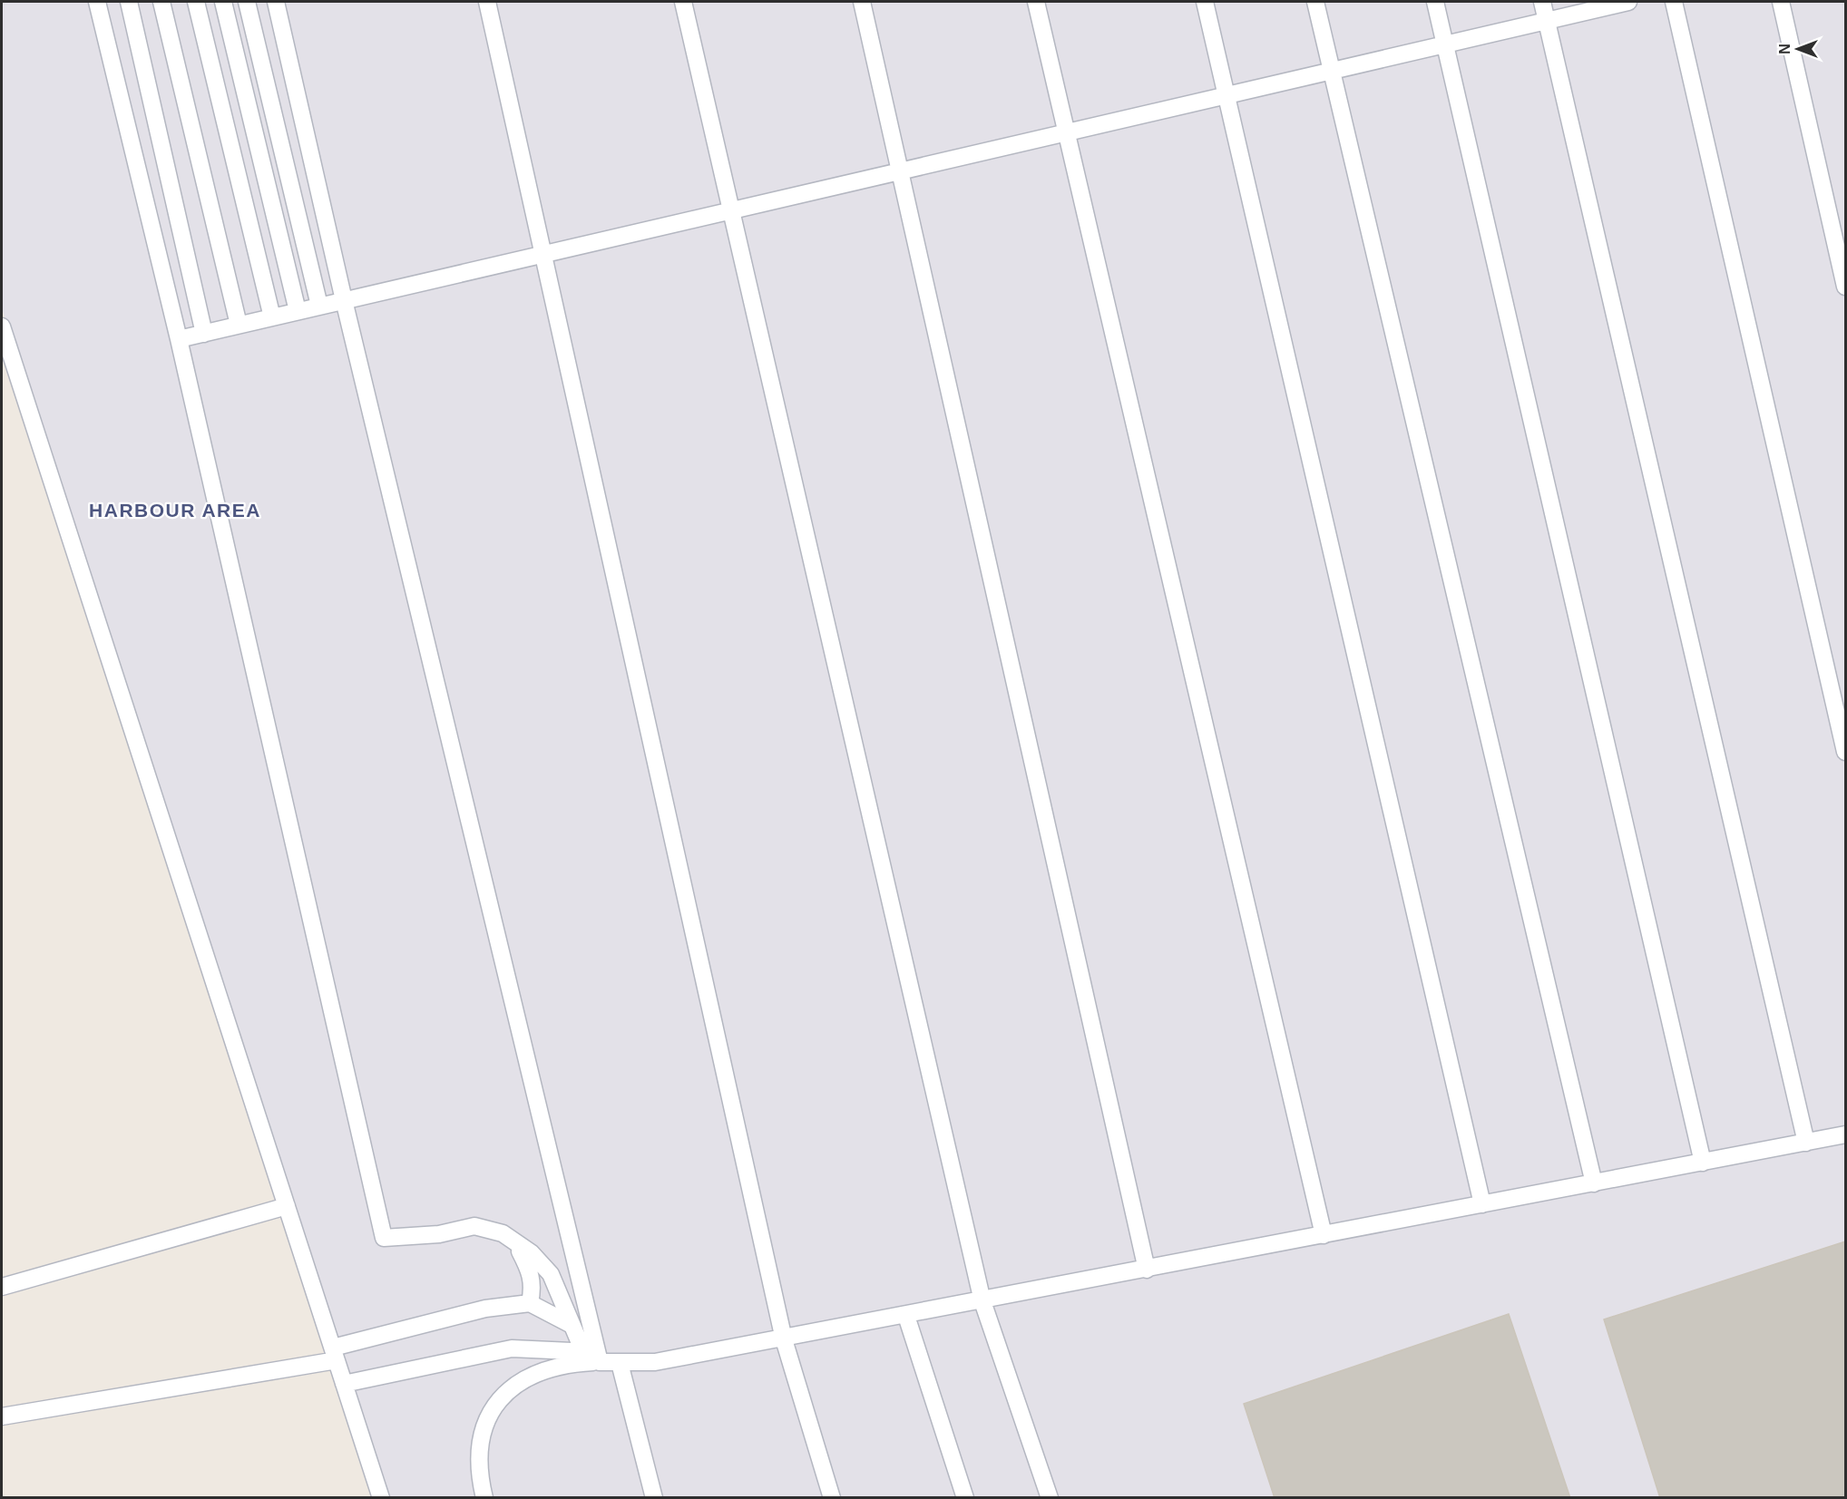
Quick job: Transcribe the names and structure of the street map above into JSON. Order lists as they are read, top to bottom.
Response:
{
  "districts": ["HARBOUR AREA"],
  "north": "left"
}
